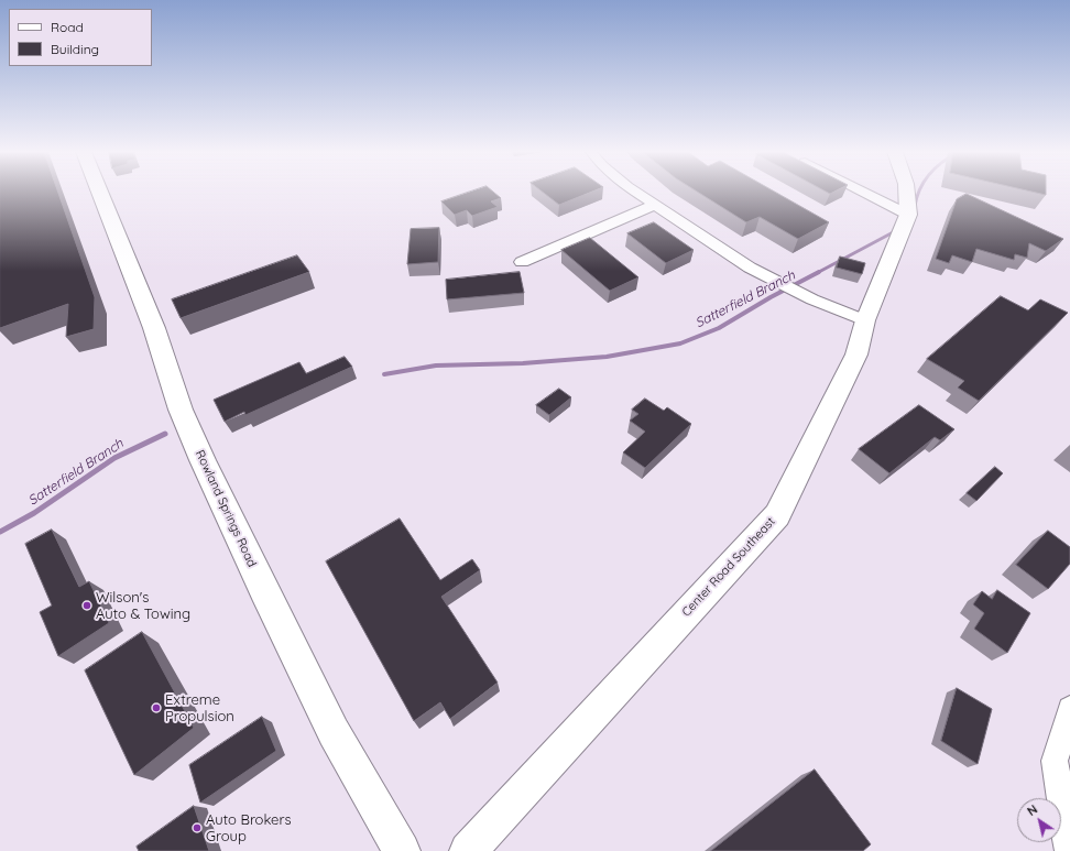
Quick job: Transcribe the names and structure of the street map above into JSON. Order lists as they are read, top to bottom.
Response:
{
  "streets": {
    "street": ["Rowland Springs Road", "Center Road Southeast"]
  },
  "water": ["Satterfield Branch"],
  "places": ["Wilson's Auto & Towing", "Extreme Propulsion", "Auto Brokers Group"],
  "legend": ["Road", "Building"],
  "north": "top left"
}
